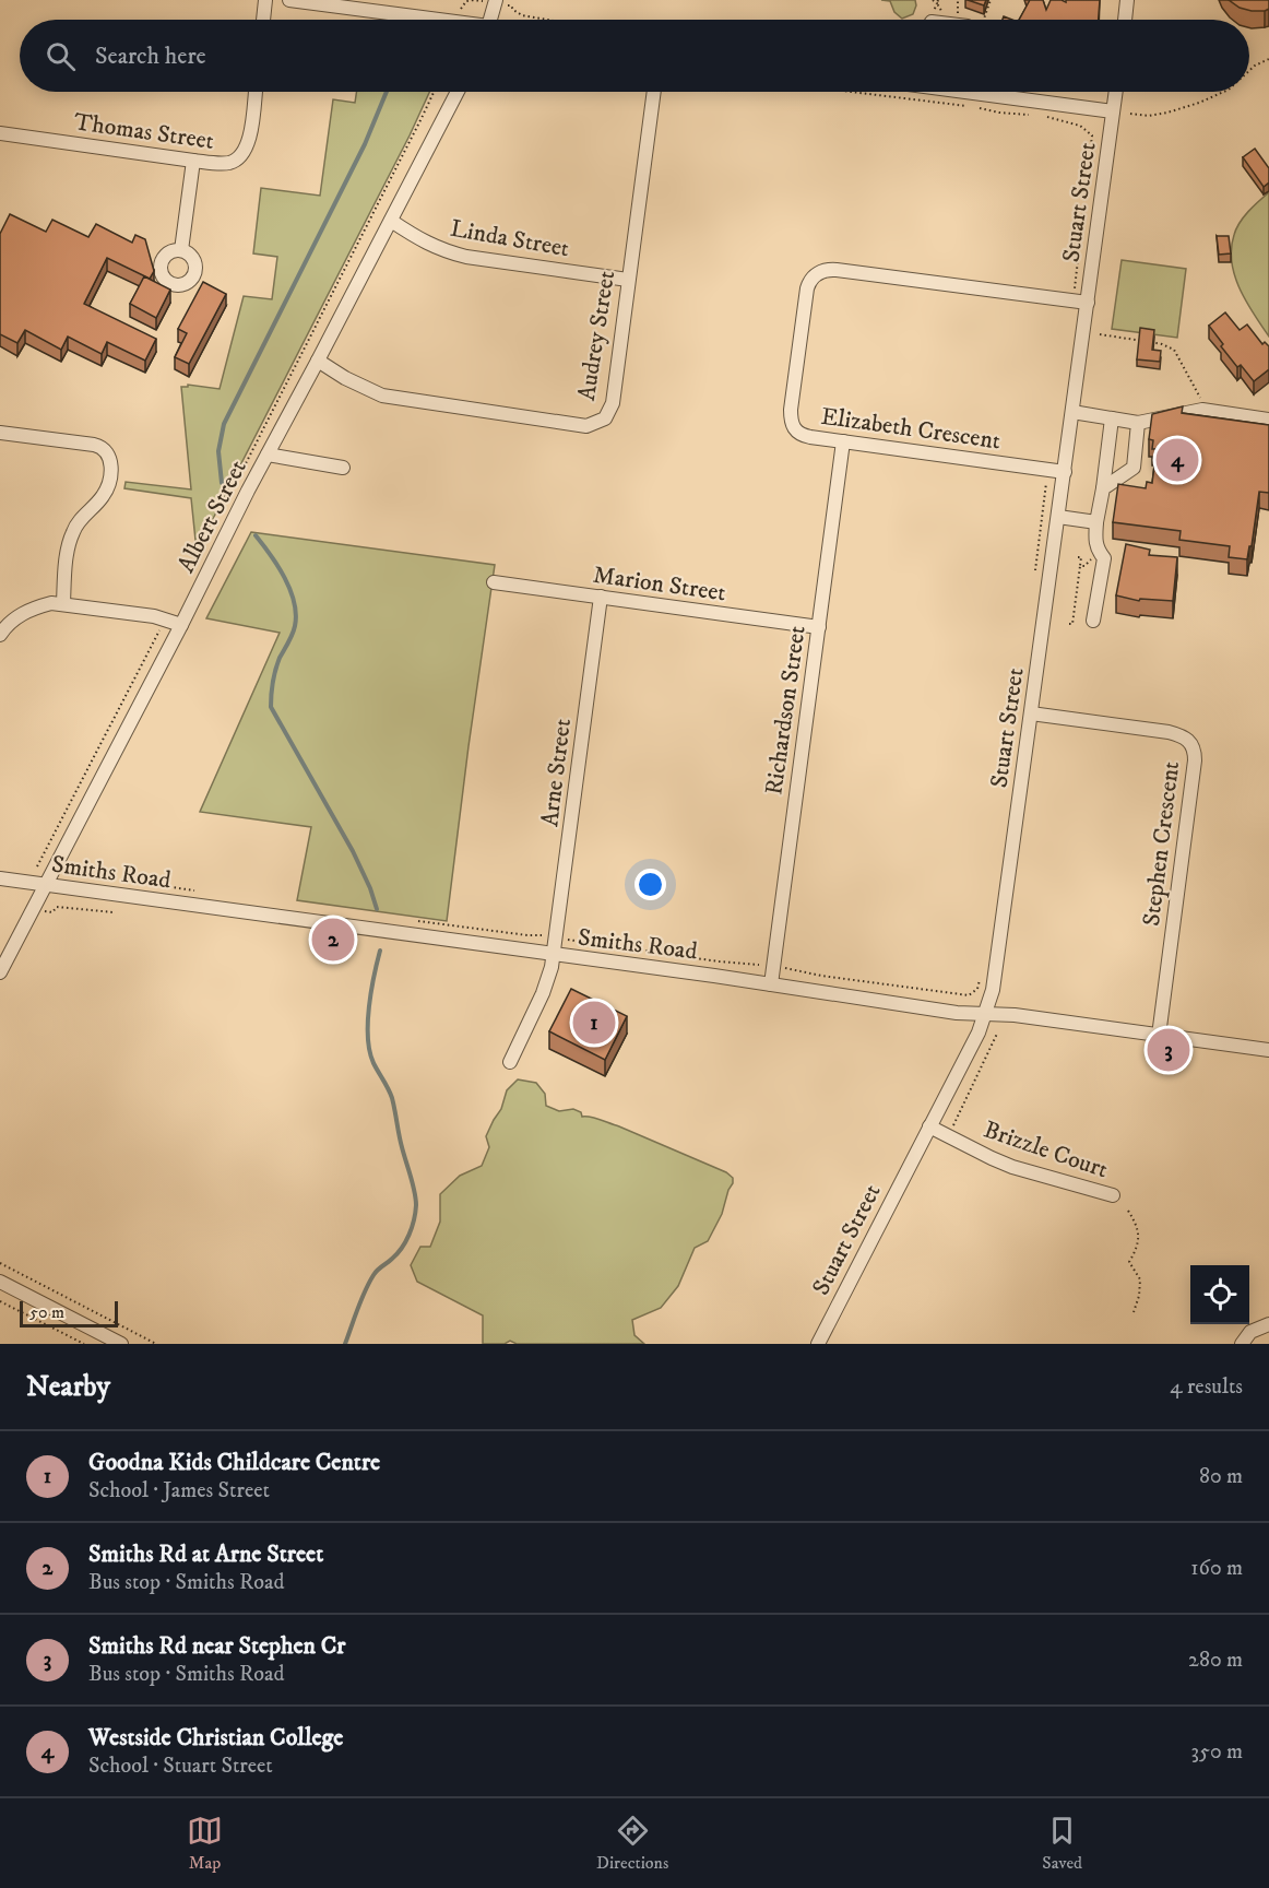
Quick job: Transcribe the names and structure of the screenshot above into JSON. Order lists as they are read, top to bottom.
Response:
{
  "streets": {
    "street": [
      "Thomas Street",
      "Stuart Street",
      "Linda Street",
      "Audrey Street",
      "Elizabeth Crescent",
      "Albert Street",
      "Marion Street",
      "Richardson Street",
      "Arne Street",
      "Stephen Crescent",
      "Smiths Road",
      "Brizzle Court"
    ]
  },
  "crossings": [
    ["Stuart Street", "Elizabeth Crescent"],
    ["Stuart Street", "Stephen Crescent"],
    ["Stuart Street", "Smiths Road"],
    ["Stuart Street", "Brizzle Court"],
    ["Linda Street", "Audrey Street"],
    ["Linda Street", "Albert Street"],
    ["Audrey Street", "Albert Street"],
    ["Elizabeth Crescent", "Richardson Street"],
    ["Albert Street", "Smiths Road"],
    ["Marion Street", "Richardson Street"],
    ["Marion Street", "Arne Street"],
    ["Richardson Street", "Smiths Road"],
    ["Arne Street", "Smiths Road"],
    ["Stephen Crescent", "Smiths Road"]
  ],
  "scale_bar": "50 m",
  "page": {
    "search": "Search here",
    "pins": [
      "4",
      "2",
      "1",
      "3"
    ],
    "scale": "50 m",
    "heading": ["Nearby", "4 results"],
    "list": [
      {
        "mark": "1",
        "name": "Goodna Kids Childcare Centre",
        "note": "School · James Street",
        "value": "80 m"
      },
      {
        "mark": "2",
        "name": "Smiths Rd at Arne Street",
        "note": "Bus stop · Smiths Road",
        "value": "160 m"
      },
      {
        "mark": "3",
        "name": "Smiths Rd near Stephen Cr",
        "note": "Bus stop · Smiths Road",
        "value": "280 m"
      },
      {
        "mark": "4",
        "name": "Westside Christian College",
        "note": "School · Stuart Street",
        "value": "350 m"
      }
    ],
    "nav": ["Map", "Directions", "Saved"]
  }
}
